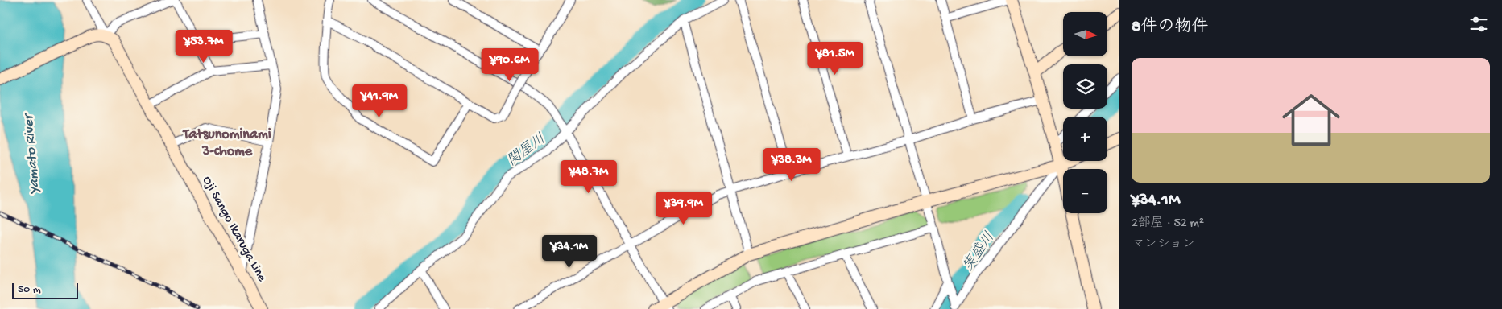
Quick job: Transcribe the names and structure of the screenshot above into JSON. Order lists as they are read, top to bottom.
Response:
{
  "streets": {
    "street": ["Oji Sango Ikaruga Line"]
  },
  "districts": ["Tatsunominami 3-chome"],
  "water": ["関屋川", "Yamato River", "実盛川"],
  "scale_bar": "50 m",
  "north": "right",
  "page": {
    "heading": "8件の物件",
    "map_buttons": ["+", "−"],
    "price": [
      "¥53.7M",
      "¥81.5M",
      "¥90.6M",
      "¥41.9M",
      "¥38.3M",
      "¥48.7M",
      "¥39.9M",
      "¥34.1M"
    ],
    "list": [
      {
        "name": "¥34.1M",
        "note": "2部屋 · 52 m² · マンション"
      }
    ],
    "scale": "50 m"
  }
}
